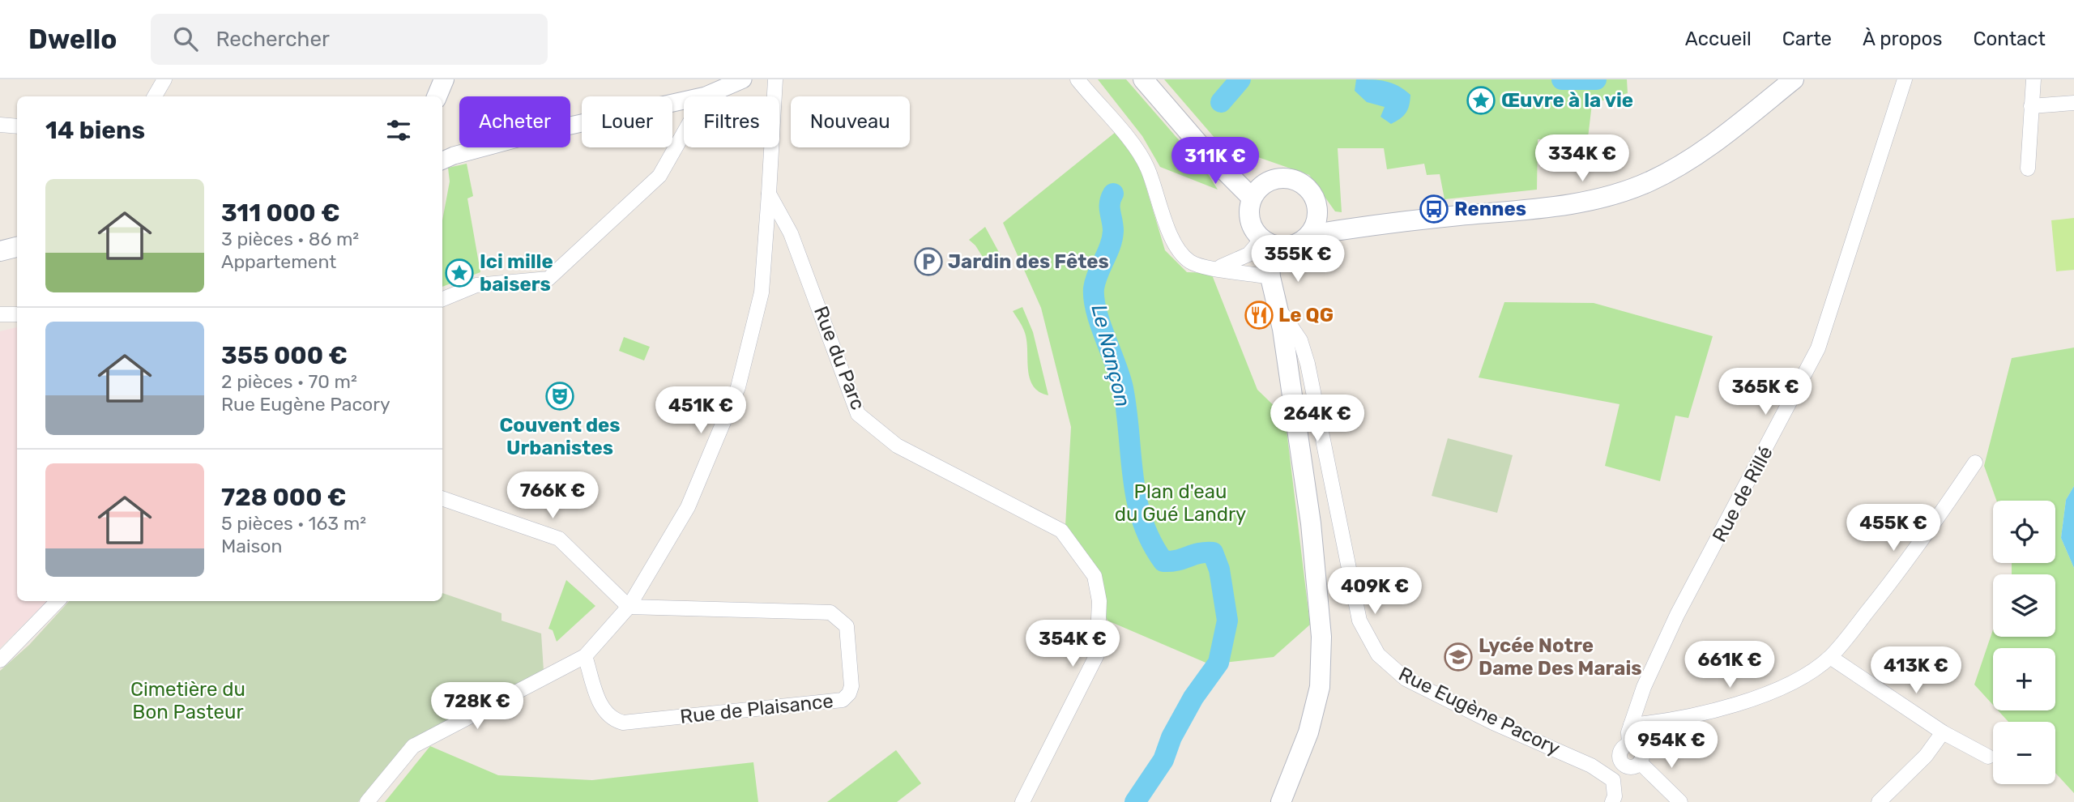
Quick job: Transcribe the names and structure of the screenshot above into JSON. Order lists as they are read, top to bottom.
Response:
{
  "streets": {
    "main road": ["Rue Eugène Pacory"],
    "street": ["Rue du Parc", "Rue de Rillé", "Rue de Plaisance"]
  },
  "water": ["Le Nançon"],
  "parks": ["Plan d'eau du Gué Landry", "Cimetière du Bon Pasteur"],
  "places": {
    "place": ["Œuvre à la vie", "Ici mille baisers"],
    "bus stop": ["Rennes"],
    "parking": ["Jardin des Fêtes"],
    "restaurant": ["Le QG"],
    "theatre": ["Couvent des Urbanistes"],
    "school or university": ["Lycée Notre Dame Des Marais"]
  },
  "page": {
    "header": "Dwello",
    "search": "Rechercher",
    "nav": [
      "Accueil",
      "Carte",
      "À propos",
      "Contact"
    ],
    "chip": [
      "Acheter",
      "Louer",
      "Filtres",
      "Nouveau"
    ],
    "heading": "14 biens",
    "price": [
      "334K €",
      "311K €",
      "355K €",
      "365K €",
      "451K €",
      "264K €",
      "766K €",
      "455K €",
      "409K €",
      "354K €",
      "661K €",
      "413K €",
      "728K €",
      "954K €"
    ],
    "list": [
      {
        "name": "311 000 €",
        "note": "3 pièces · 86 m² · Appartement"
      },
      {
        "name": "355 000 €",
        "note": "2 pièces · 70 m² · Rue Eugène Pacory"
      },
      {
        "name": "728 000 €",
        "note": "5 pièces · 163 m² · Maison"
      }
    ],
    "map_buttons": ["+", "−"]
  }
}
